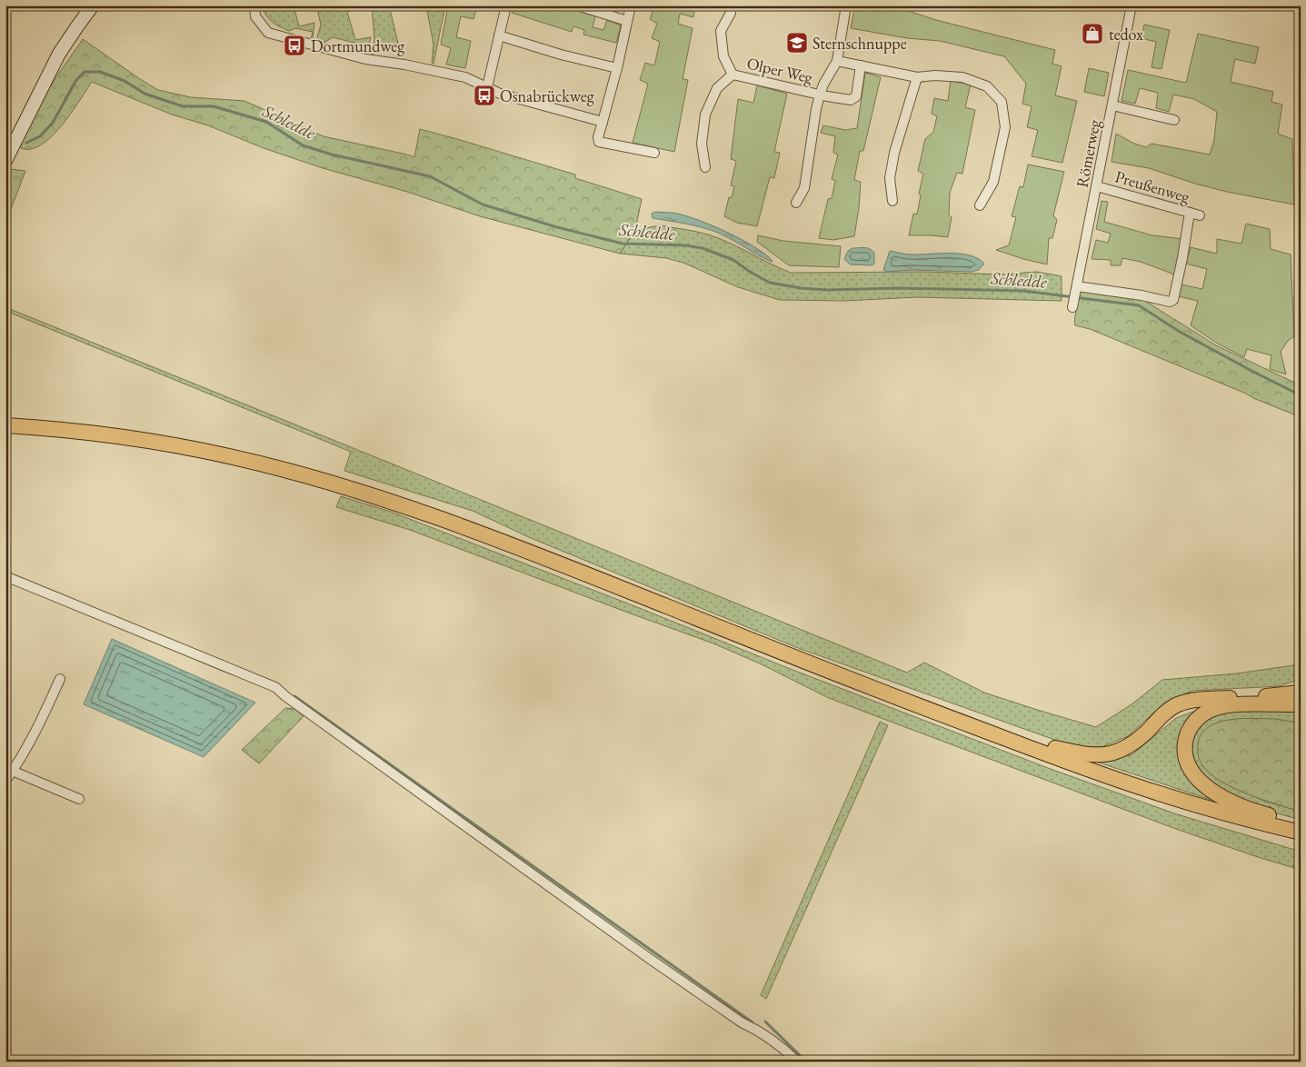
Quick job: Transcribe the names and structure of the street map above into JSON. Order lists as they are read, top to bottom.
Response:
{
  "streets": {
    "street": ["Olper Weg", "Römerweg", "Preußenweg"]
  },
  "crossings": [
    ["Römerweg", "Preußenweg"]
  ],
  "water": ["Schledde"],
  "places": {
    "shop": ["tedox"],
    "school or university": ["Sternschnuppe"],
    "bus stop": ["Dortmundweg", "Osnabrückweg"]
  }
}
